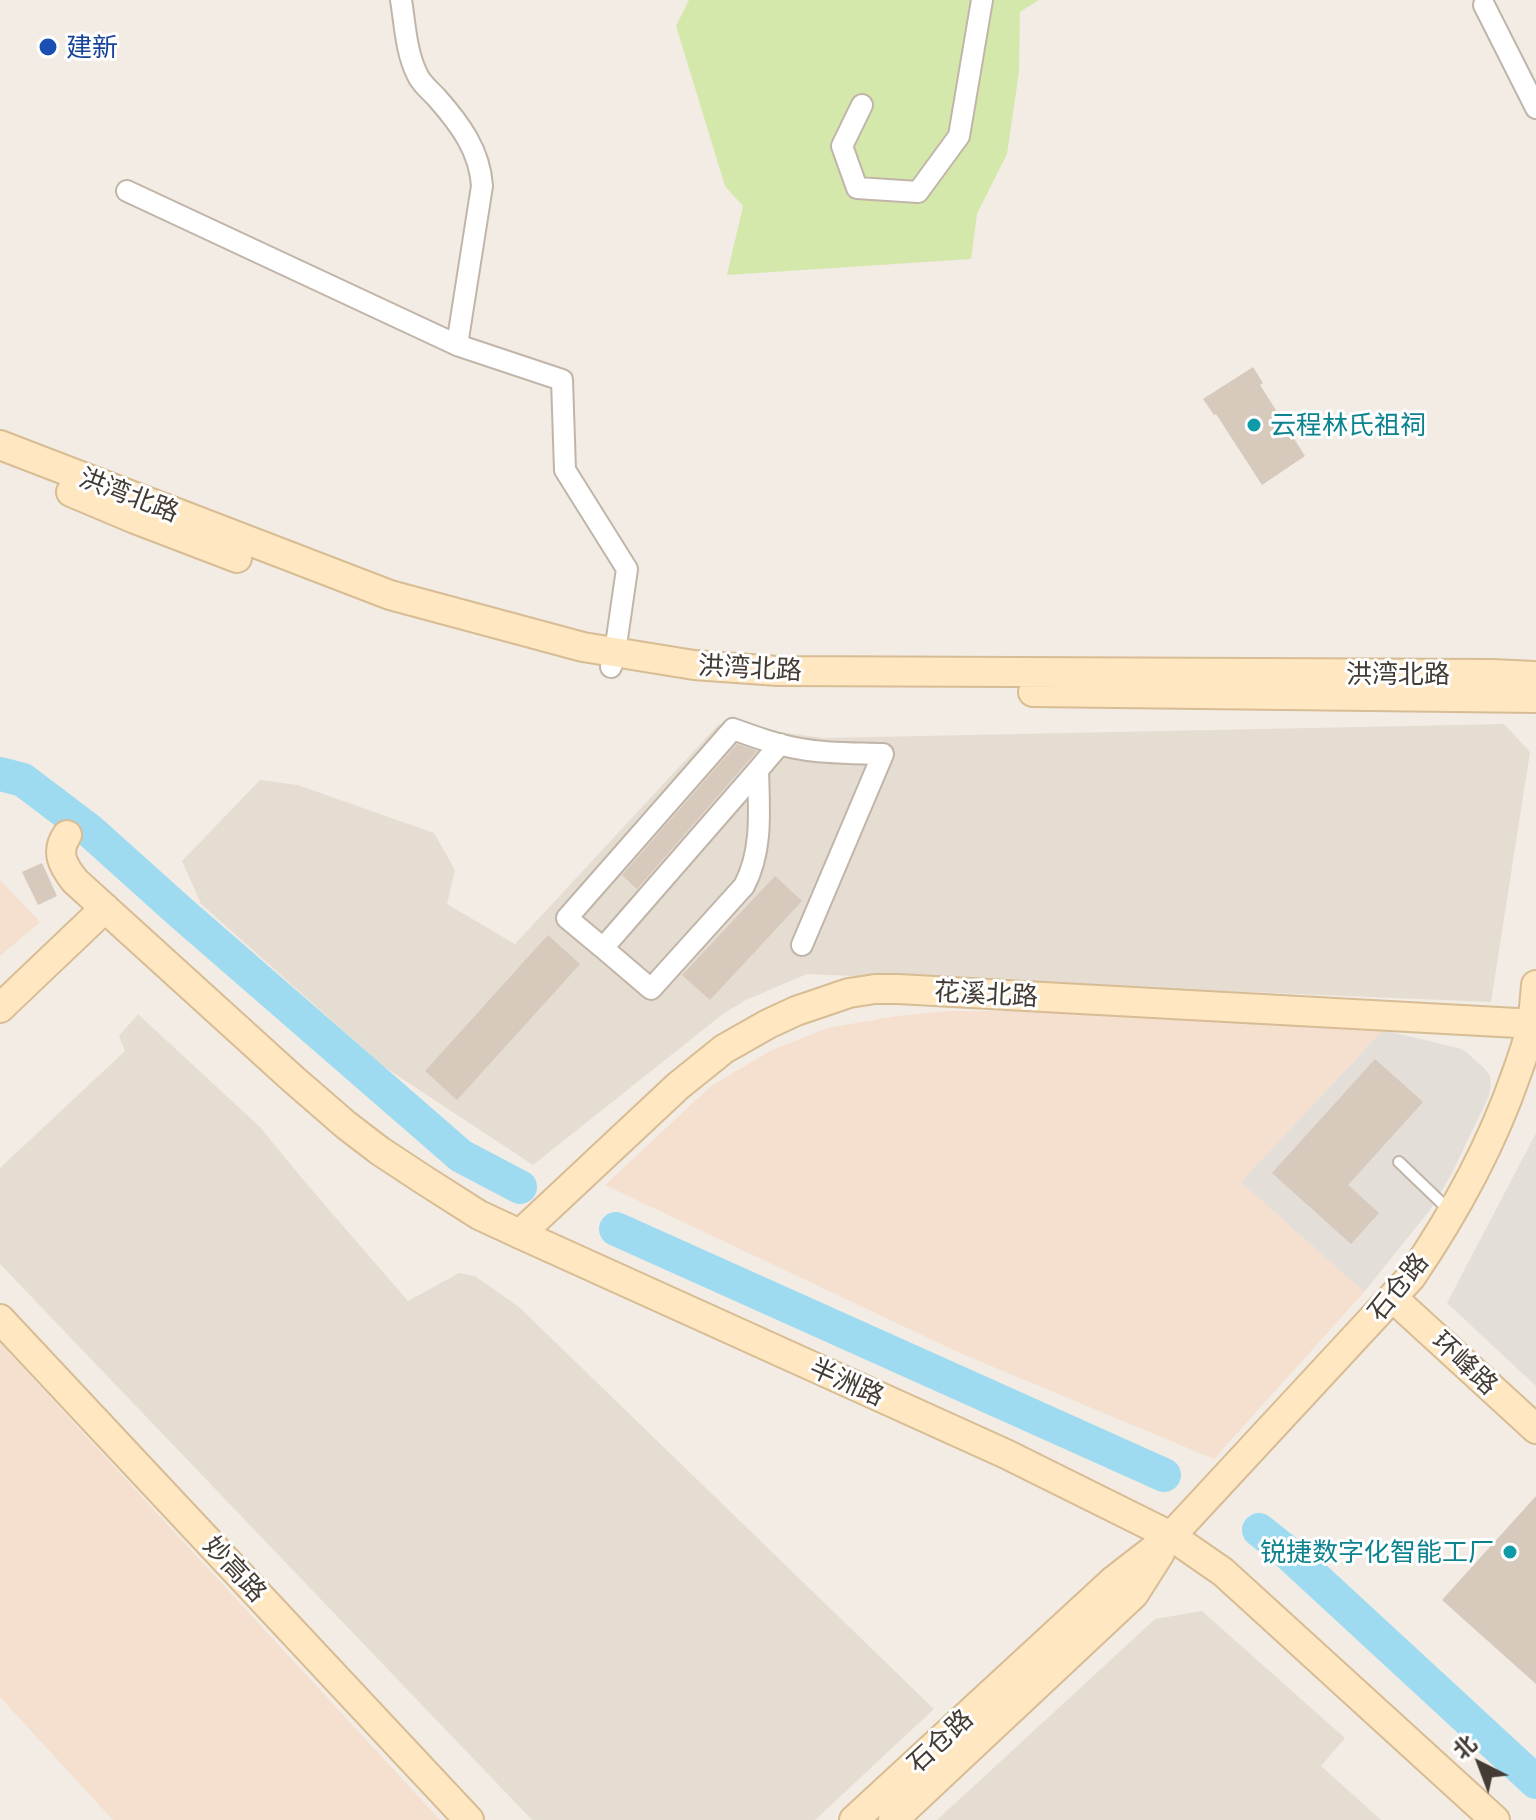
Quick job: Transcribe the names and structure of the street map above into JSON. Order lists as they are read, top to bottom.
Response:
{
  "streets": {
    "street": [
      "洪湾北路",
      "花溪北路",
      "石仓路",
      "环峰路",
      "半洲路",
      "妙高路"
    ]
  },
  "crossings": [
    ["花溪北路", "石仓路"],
    ["花溪北路", "半洲路"],
    ["石仓路", "环峰路"],
    ["石仓路", "半洲路"]
  ],
  "places": ["建新", "云程林氏祖祠", "锐捷数字化智能工厂"],
  "north": "top left"
}
